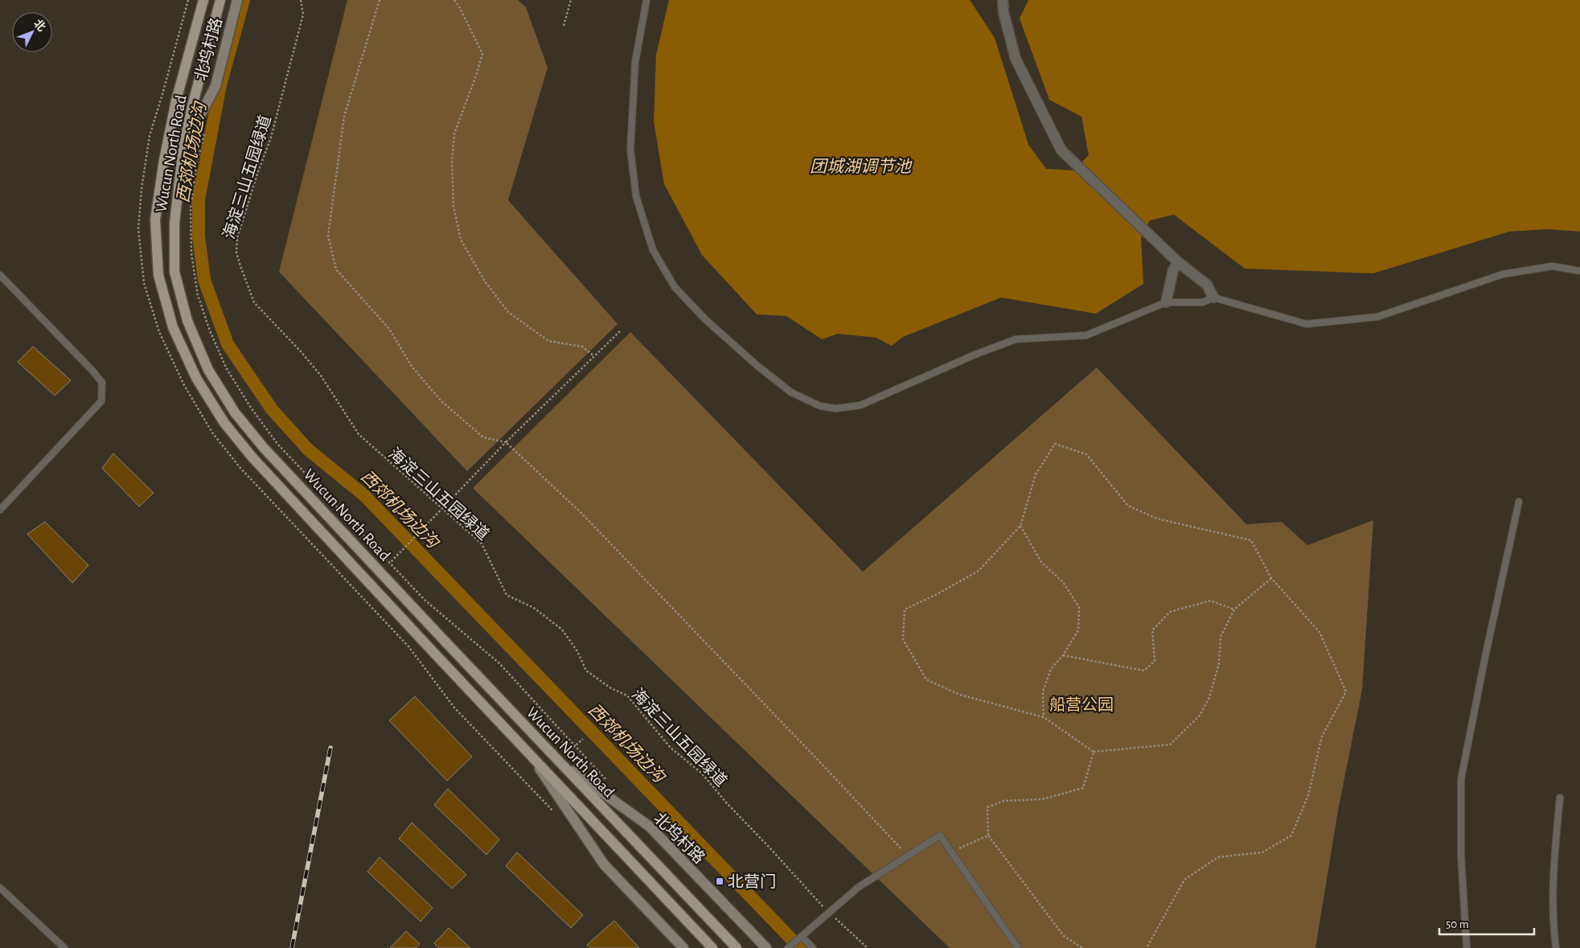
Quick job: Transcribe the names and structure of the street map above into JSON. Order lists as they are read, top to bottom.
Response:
{
  "streets": {
    "main road": ["Wucun North Road"],
    "street": ["北坞村路"],
    "path": ["海淀三山五园绿道"]
  },
  "crossings": [
    ["北坞村路", "Wucun North Road"]
  ],
  "water": ["西郊机场边沟", "团城湖调节池"],
  "parks": ["船营公园"],
  "places": {
    "transit": ["北营门"]
  },
  "scale_bar": "50 m",
  "north": "top right"
}
